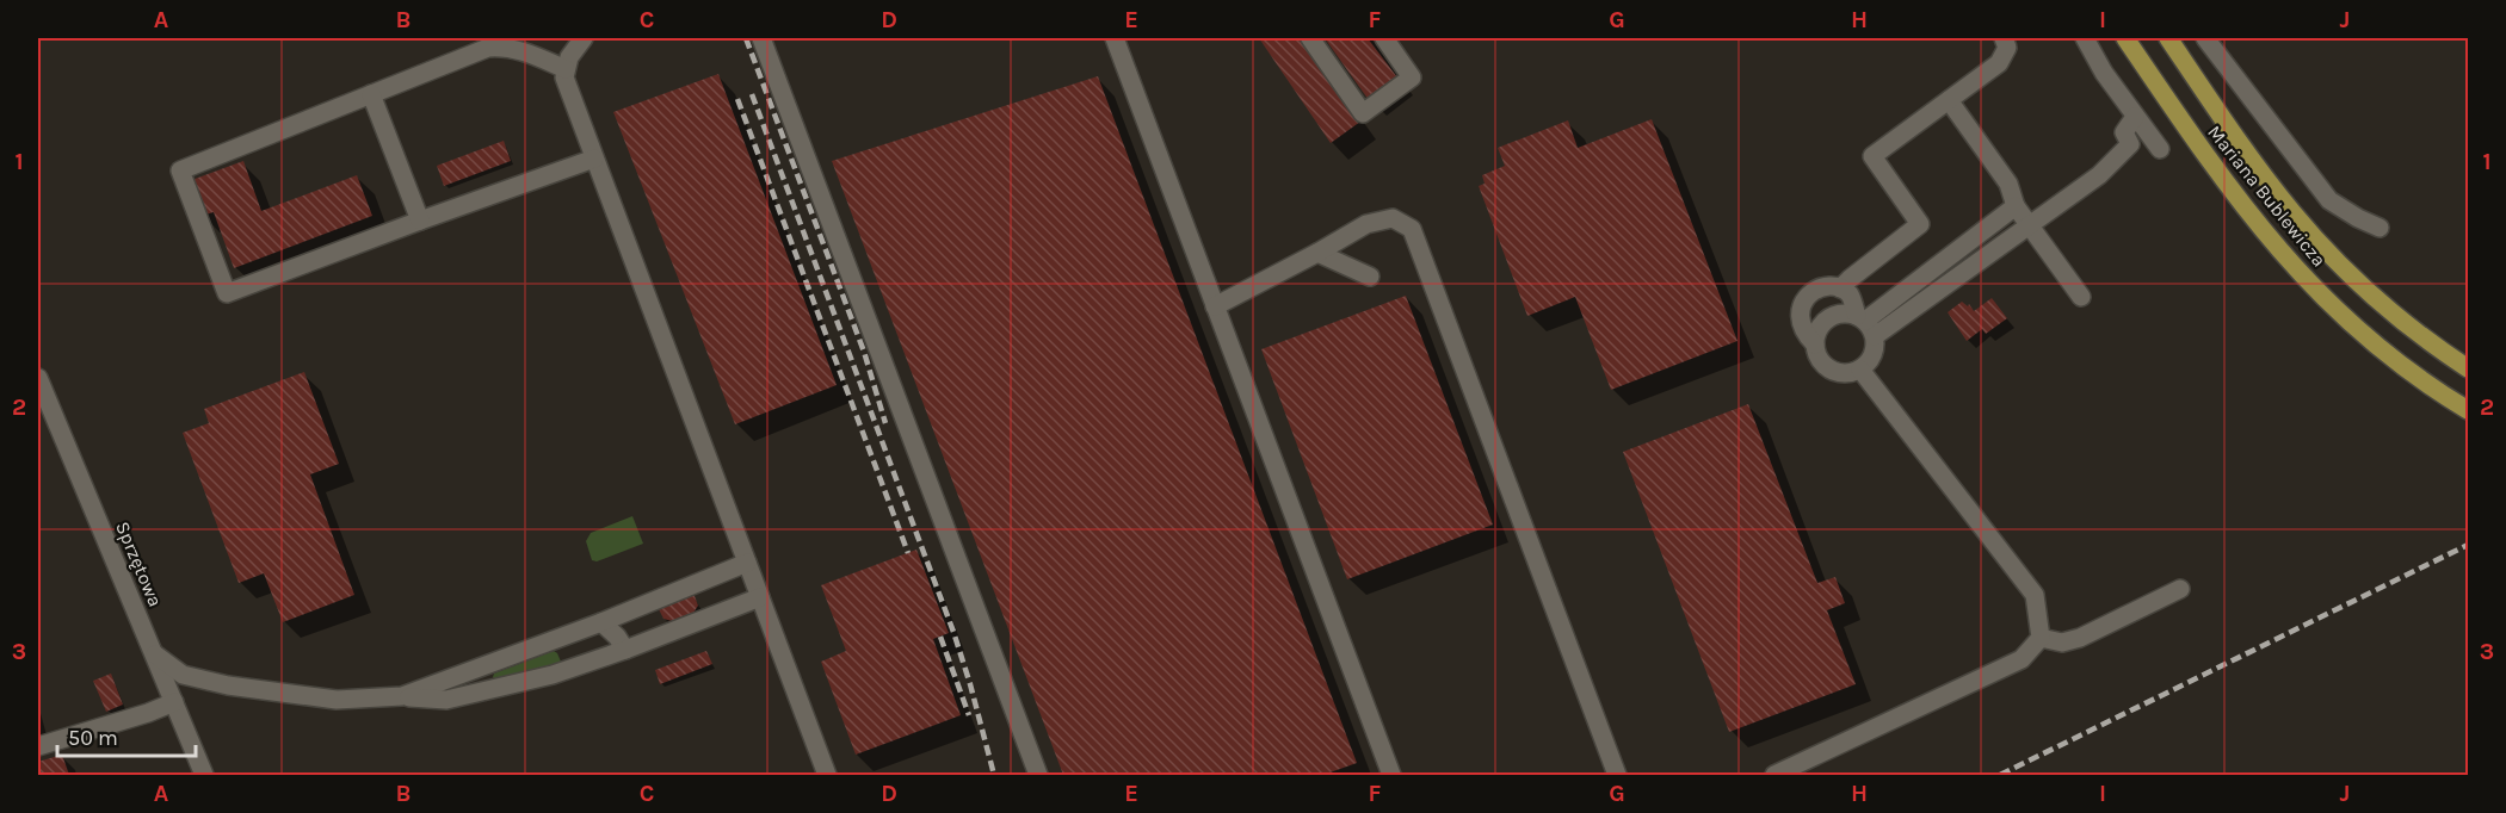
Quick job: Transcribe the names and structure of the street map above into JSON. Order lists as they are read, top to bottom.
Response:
{
  "streets": {
    "main road": ["Mariana Bublewicza"],
    "street": ["Sprzętowa"]
  },
  "scale_bar": "50 m",
  "grid": {
    "columns": [
      "A",
      "B",
      "C",
      "D",
      "E",
      "F",
      "G",
      "H",
      "I",
      "J"
    ],
    "rows": ["1", "2", "3"]
  }
}
